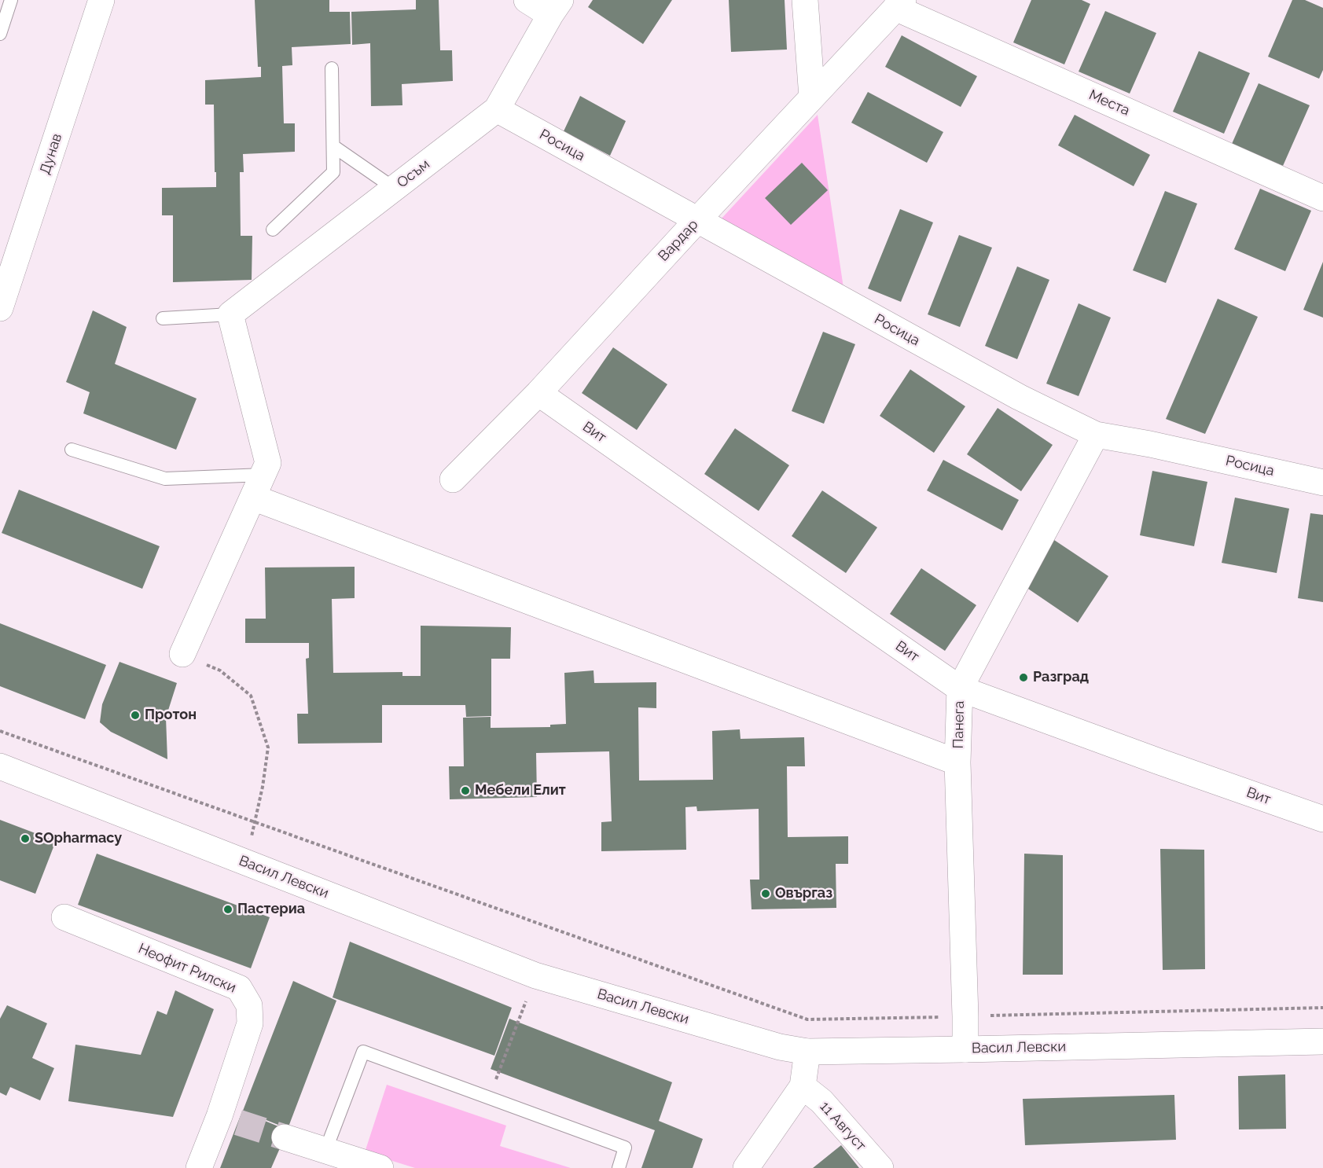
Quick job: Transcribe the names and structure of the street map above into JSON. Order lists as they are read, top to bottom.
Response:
{
  "streets": {
    "street": [
      "Места",
      "Росица",
      "Дунав",
      "Осъм",
      "Вардар",
      "Вит",
      "Панега",
      "Васил Левски",
      "Неофит Рилски",
      "11 Август"
    ]
  },
  "crossings": [
    ["Места", "Вардар"],
    ["Росица", "Осъм"],
    ["Росица", "Вардар"],
    ["Росица", "Панега"],
    ["Вардар", "Вит"],
    ["Вит", "Панега"],
    ["Панега", "Васил Левски"]
  ],
  "places": [
    "Разград",
    "Протон",
    "Мебели Елит",
    "SOpharmacy",
    "Овъргаз",
    "Пастериа"
  ]
}
